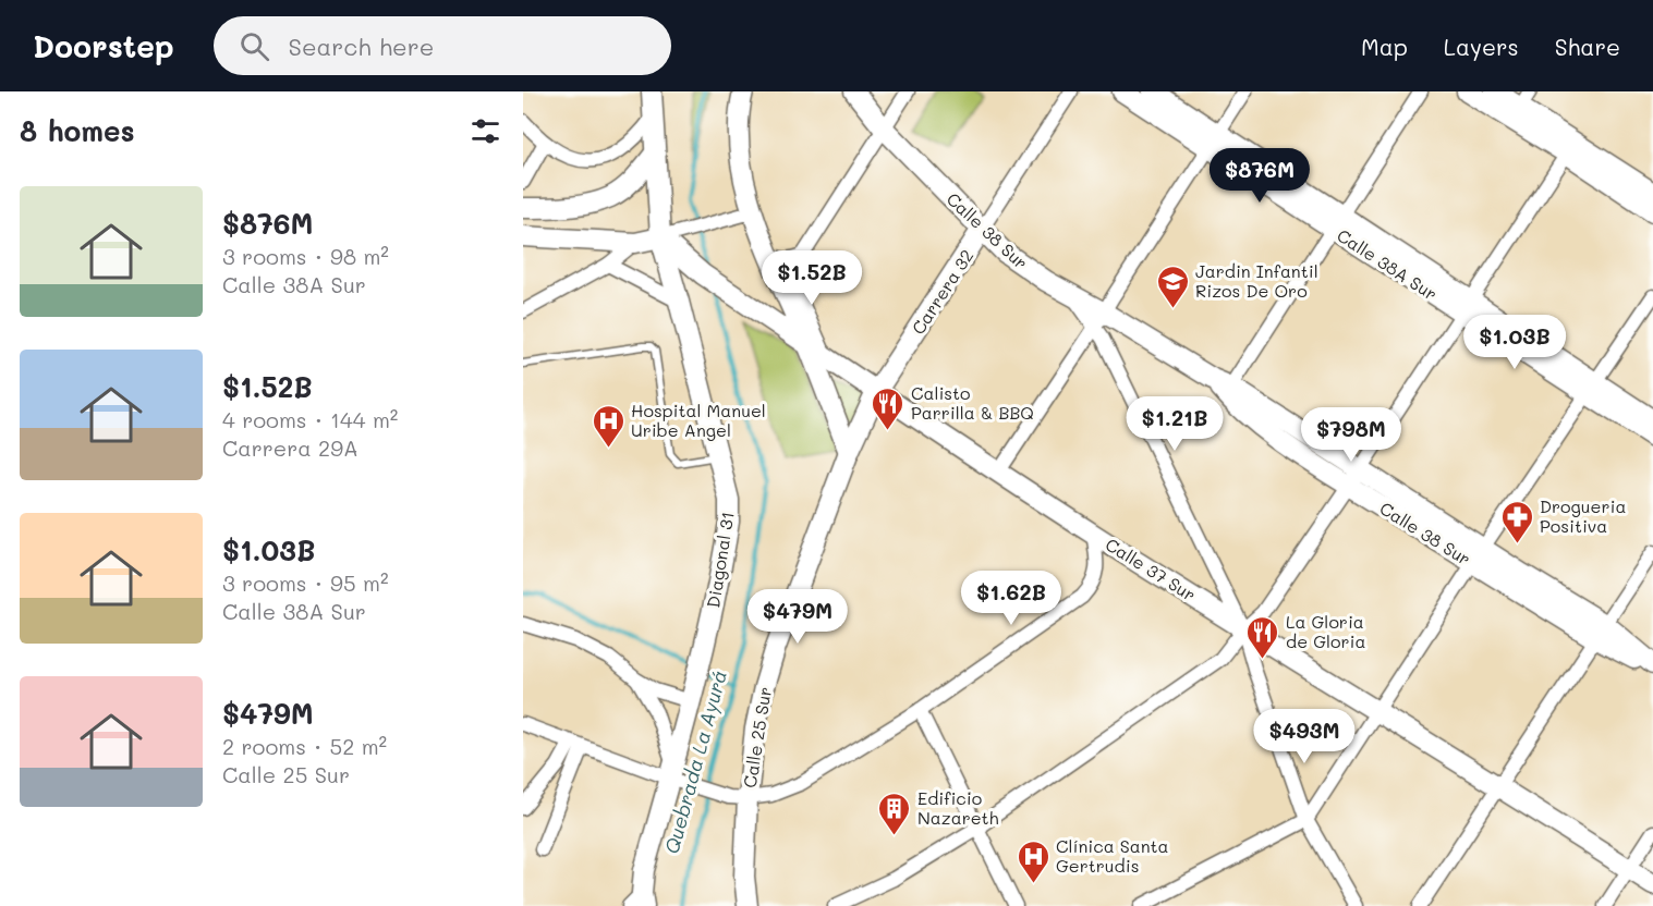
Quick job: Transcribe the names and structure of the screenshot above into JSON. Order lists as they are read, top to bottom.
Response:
{
  "streets": {
    "main road": [
      "Calle 38 Sur",
      "Calle 38A Sur",
      "Carrera 32",
      "Diagonal 31",
      "Calle 37 Sur",
      "Calle 25 Sur"
    ]
  },
  "crossings": [
    ["Calle 38 Sur", "Carrera 32"],
    ["Carrera 32", "Calle 37 Sur"],
    ["Carrera 32", "Calle 25 Sur"],
    ["Diagonal 31", "Calle 37 Sur"],
    ["Calle 37 Sur", "Calle 25 Sur"]
  ],
  "water": ["Quebrada La Ayurá"],
  "places": {
    "school or university": ["Jardin Infantil Rizos De Oro"],
    "restaurant": ["Calisto Parrilla & BBQ", "La Gloria de Gloria"],
    "hospital": ["Hospital Manuel Uribe Angel", "Clínica Santa Gertrudis"],
    "pharmacy": ["Drogueria Positiva"],
    "building": ["Edificio Nazareth"]
  },
  "page": {
    "header": "Doorstep",
    "search": "Search here",
    "nav": ["Map", "Layers", "Share"],
    "heading": "8 homes",
    "price": [
      "$876M",
      "$1.52B",
      "$1.03B",
      "$1.21B",
      "$798M",
      "$1.62B",
      "$479M",
      "$493M"
    ],
    "list": [
      {
        "name": "$876M",
        "note": "3 rooms · 98 m² · Calle 38A Sur"
      },
      {
        "name": "$1.52B",
        "note": "4 rooms · 144 m² · Carrera 29A"
      },
      {
        "name": "$1.03B",
        "note": "3 rooms · 95 m² · Calle 38A Sur"
      },
      {
        "name": "$479M",
        "note": "2 rooms · 52 m² · Calle 25 Sur"
      }
    ]
  }
}
